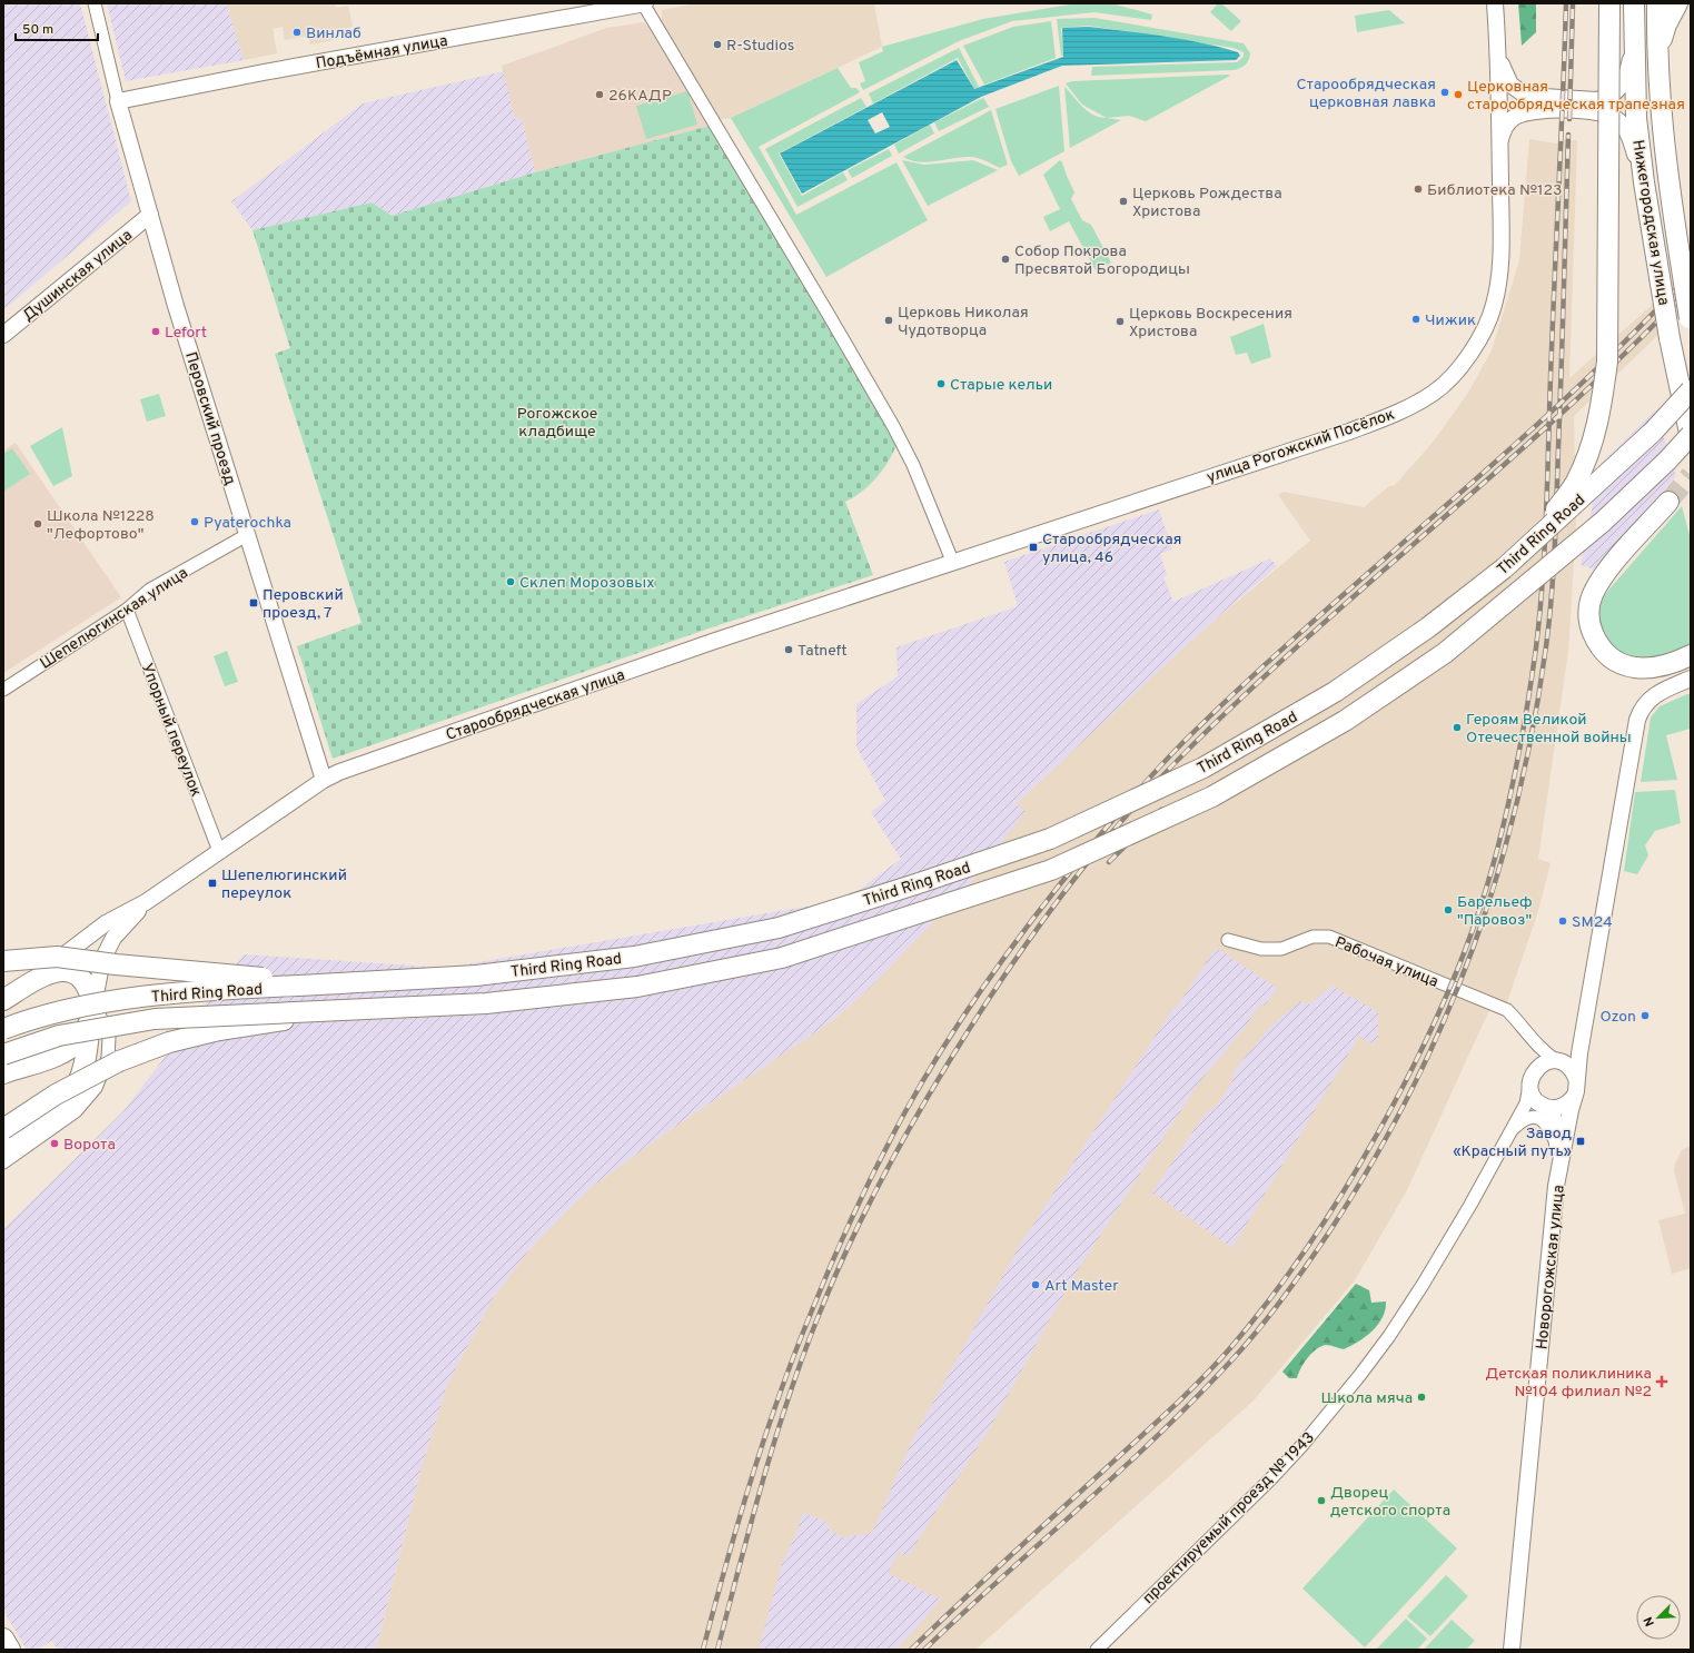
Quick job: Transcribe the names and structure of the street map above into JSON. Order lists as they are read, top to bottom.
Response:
{
  "streets": {
    "main road": ["Нижегородская улица", "Third Ring Road"],
    "street": [
      "Подъёмная улица",
      "Душинская улица",
      "Перовский проезд",
      "улица Рогожский Посёлок",
      "Шепелюгинская улица",
      "Старообрядческая улица",
      "Упорный переулок",
      "Рабочая улица",
      "Новорогожская улица",
      "проектируемый проезд № 1943"
    ]
  },
  "crossings": [
    ["Подъёмная улица", "Перовский проезд"],
    ["Душинская улица", "Перовский проезд"],
    ["Перовский проезд", "Шепелюгинская улица"],
    ["Перовский проезд", "Старообрядческая улица"],
    ["улица Рогожский Посёлок", "Старообрядческая улица"],
    ["Шепелюгинская улица", "Упорный переулок"],
    ["Старообрядческая улица", "Упорный переулок"],
    ["Рабочая улица", "Новорогожская улица"],
    ["Рабочая улица", "проектируемый проезд № 1943"],
    ["Новорогожская улица", "проектируемый проезд № 1943"]
  ],
  "parks": ["Рогожское кладбище"],
  "places": {
    "other": [
      "Винлаб",
      "R-Studios",
      "Старообрядческая церковная лавка",
      "26КАДР",
      "Церковная старообрядческая трапезная",
      "Библиотека №123",
      "Церковь Рождества Христова",
      "Собор Покрова Пресвятой Богородицы",
      "Чижик",
      "Церковь Николая Чудотворца",
      "Церковь Воскресения Христова",
      "Lefort",
      "Старые кельи",
      "Pyaterochka",
      "Школа №1228 \"Лефортово\"",
      "Склеп Морозовых",
      "Tatneft",
      "Героям Великой Отечественной войны",
      "Барельеф \"Паровоз\"",
      "SM24",
      "Ozon",
      "Ворота",
      "Art Master",
      "Школа мяча",
      "Дворец детского спорта"
    ],
    "transit": [
      "Старообрядческая улица, 46",
      "Перовский проезд, 7",
      "Шепелюгинский переулок",
      "Завод «Красный путь»"
    ],
    "health": ["Детская поликлиника №104 филиал №2"]
  },
  "scale_bar": "50 m",
  "north": "bottom left"
}
